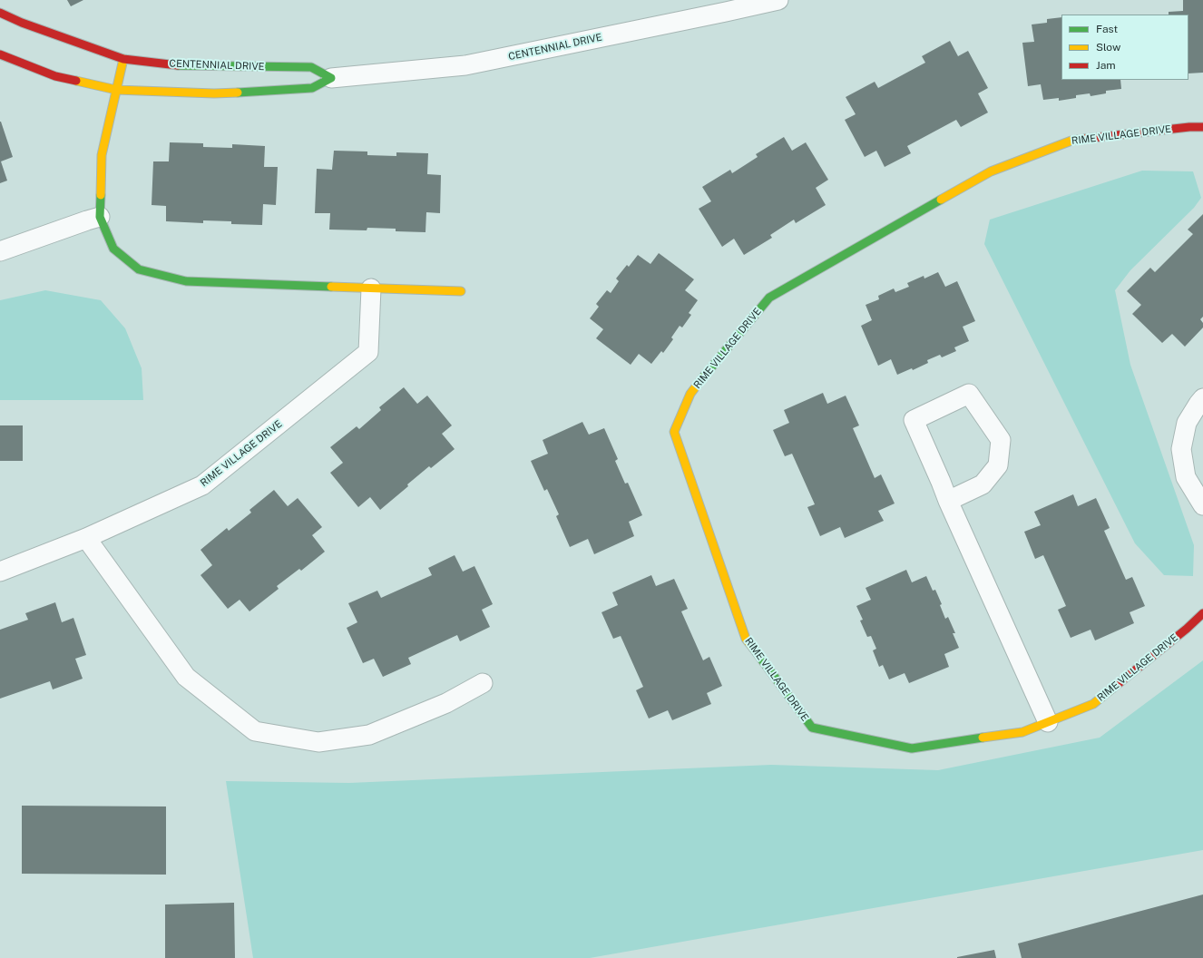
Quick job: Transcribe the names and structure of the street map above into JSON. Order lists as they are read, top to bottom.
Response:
{
  "streets": {
    "street": ["CENTENNIAL DRIVE", "RIME VILLAGE DRIVE"]
  },
  "legend": ["Fast", "Slow", "Jam"]
}
